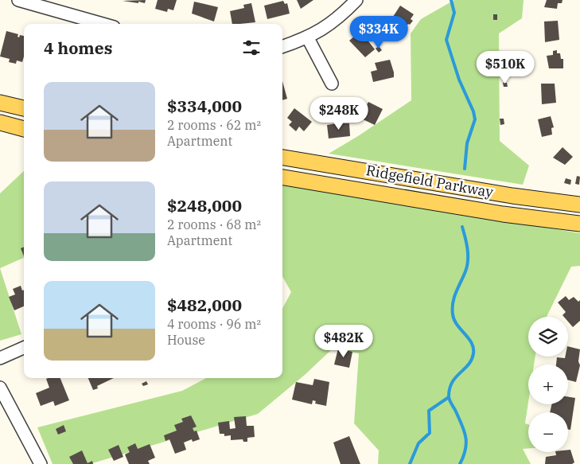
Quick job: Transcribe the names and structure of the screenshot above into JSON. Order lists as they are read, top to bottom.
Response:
{
  "streets": {
    "main road": ["Ridgefield Parkway"]
  },
  "page": {
    "price": [
      "$334K",
      "$510K",
      "$248K",
      "$482K"
    ],
    "heading": "4 homes",
    "list": [
      {
        "name": "$334,000",
        "note": "2 rooms · 62 m² · Apartment"
      },
      {
        "name": "$248,000",
        "note": "2 rooms · 68 m² · Apartment"
      },
      {
        "name": "$482,000",
        "note": "4 rooms · 96 m² · House"
      }
    ],
    "map_buttons": ["+", "−"]
  }
}
